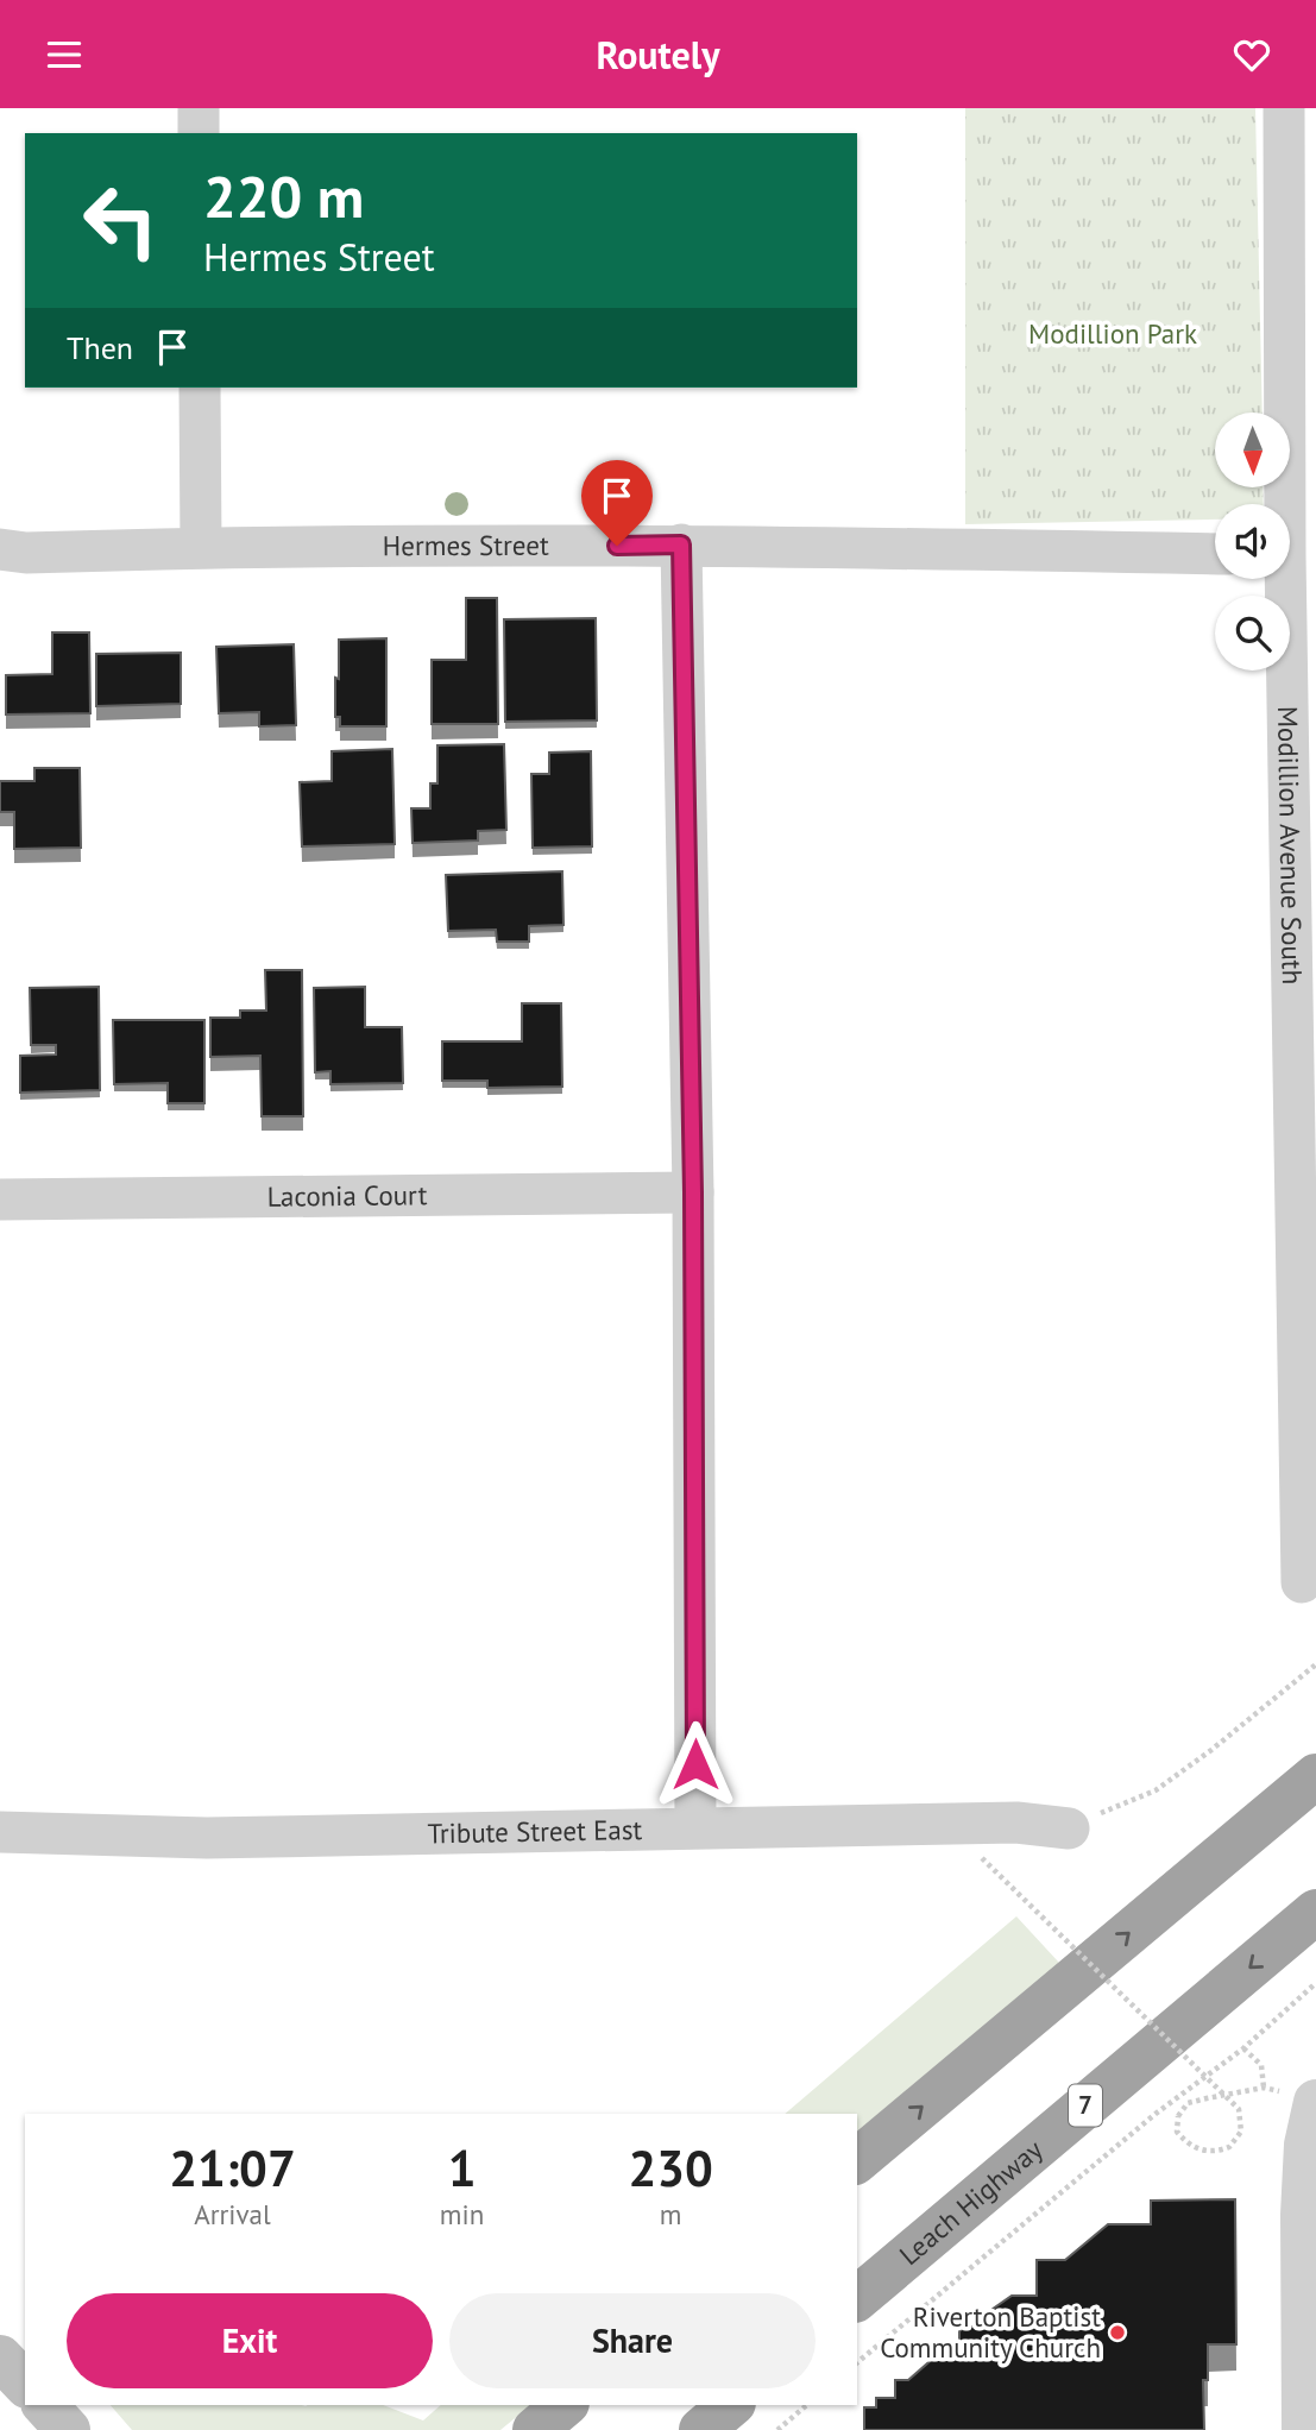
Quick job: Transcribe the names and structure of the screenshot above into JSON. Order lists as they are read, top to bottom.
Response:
{
  "streets": {
    "highway": ["7", "Leach Highway"],
    "street": [
      "Hermes Street",
      "Modillion Avenue South",
      "Laconia Court",
      "Tribute Street East"
    ]
  },
  "parks": ["Modillion Park"],
  "places": ["Riverton Baptist Community Church"],
  "north": "bottom",
  "page": {
    "header": "Routely",
    "turn": ["220 m", "Hermes Street"],
    "then": "Then",
    "eta": [
      "21:07",
      "Arrival",
      "1",
      "min",
      "230",
      "m"
    ],
    "buttons": ["Exit", "Share"]
  }
}
